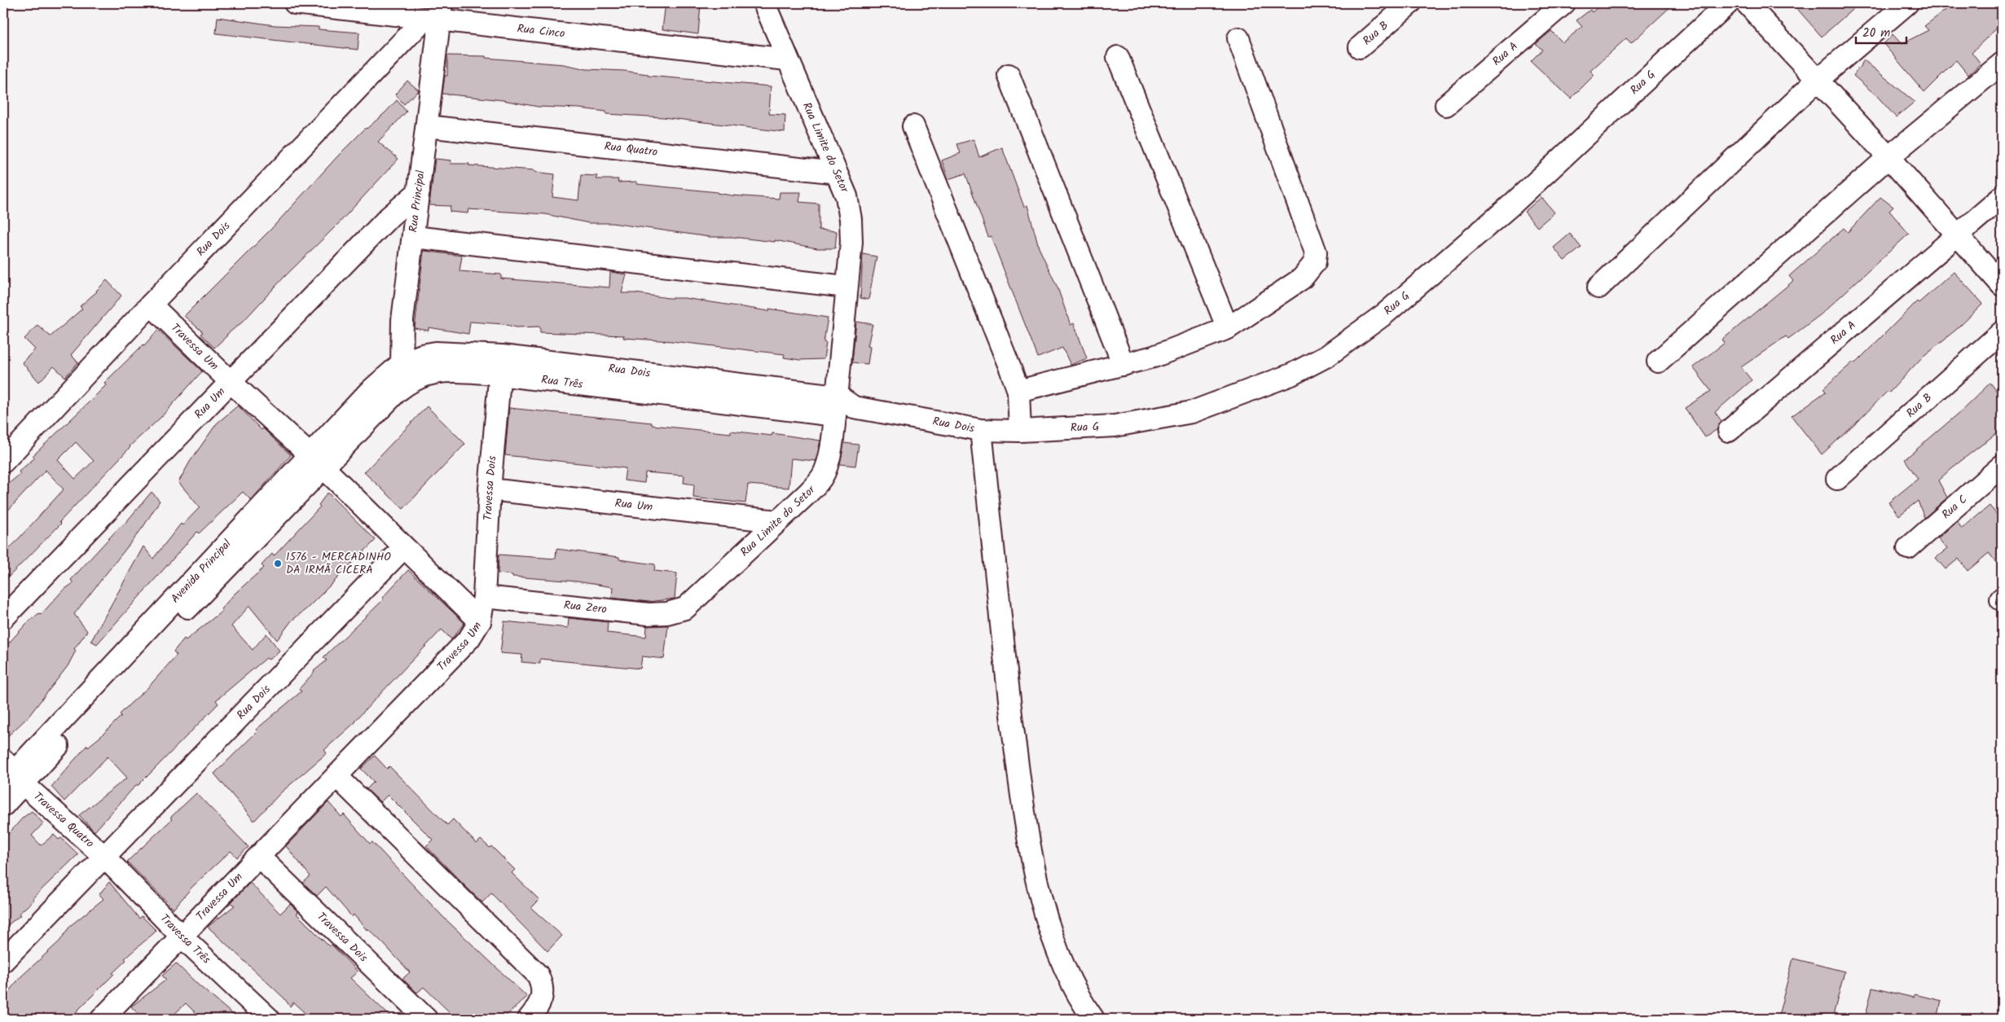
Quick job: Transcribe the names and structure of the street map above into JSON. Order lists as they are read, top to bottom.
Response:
{
  "streets": {
    "street": [
      "Rua Cinco",
      "Rua B",
      "Rua A",
      "Rua G",
      "Rua Limite do Setor",
      "Rua Quatro",
      "Rua Principal",
      "Rua Dois",
      "Travessa Um",
      "Rua Um",
      "Travessa Dois",
      "Rua C",
      "Avenida Principal",
      "Rua Zero",
      "Travessa Quatro",
      "Travessa Três"
    ]
  },
  "crossings": [
    ["Rua Cinco", "Rua Limite do Setor"],
    ["Rua Cinco", "Rua Principal"],
    ["Rua Cinco", "Rua Dois"],
    ["Rua G", "Rua Dois"],
    ["Rua Limite do Setor", "Rua Quatro"],
    ["Rua Limite do Setor", "Rua Dois"],
    ["Rua Limite do Setor", "Rua Um"],
    ["Rua Limite do Setor", "Rua Zero"],
    ["Rua Quatro", "Rua Principal"],
    ["Rua Principal", "Rua Dois"],
    ["Rua Principal", "Rua Um"],
    ["Rua Dois", "Travessa Um"],
    ["Rua Dois", "Travessa Dois"],
    ["Rua Dois", "Travessa Quatro"],
    ["Rua Dois", "Travessa Três"],
    ["Travessa Um", "Rua Um"],
    ["Travessa Um", "Travessa Dois"],
    ["Travessa Um", "Avenida Principal"],
    ["Travessa Um", "Travessa Três"],
    ["Rua Um", "Travessa Dois"],
    ["Travessa Dois", "Rua Zero"],
    ["Avenida Principal", "Travessa Quatro"],
    ["Travessa Quatro", "Travessa Três"]
  ],
  "places": ["1576 - MERCADINHO DA IRMÃ CICERA"],
  "scale_bar": "20 m"
}
